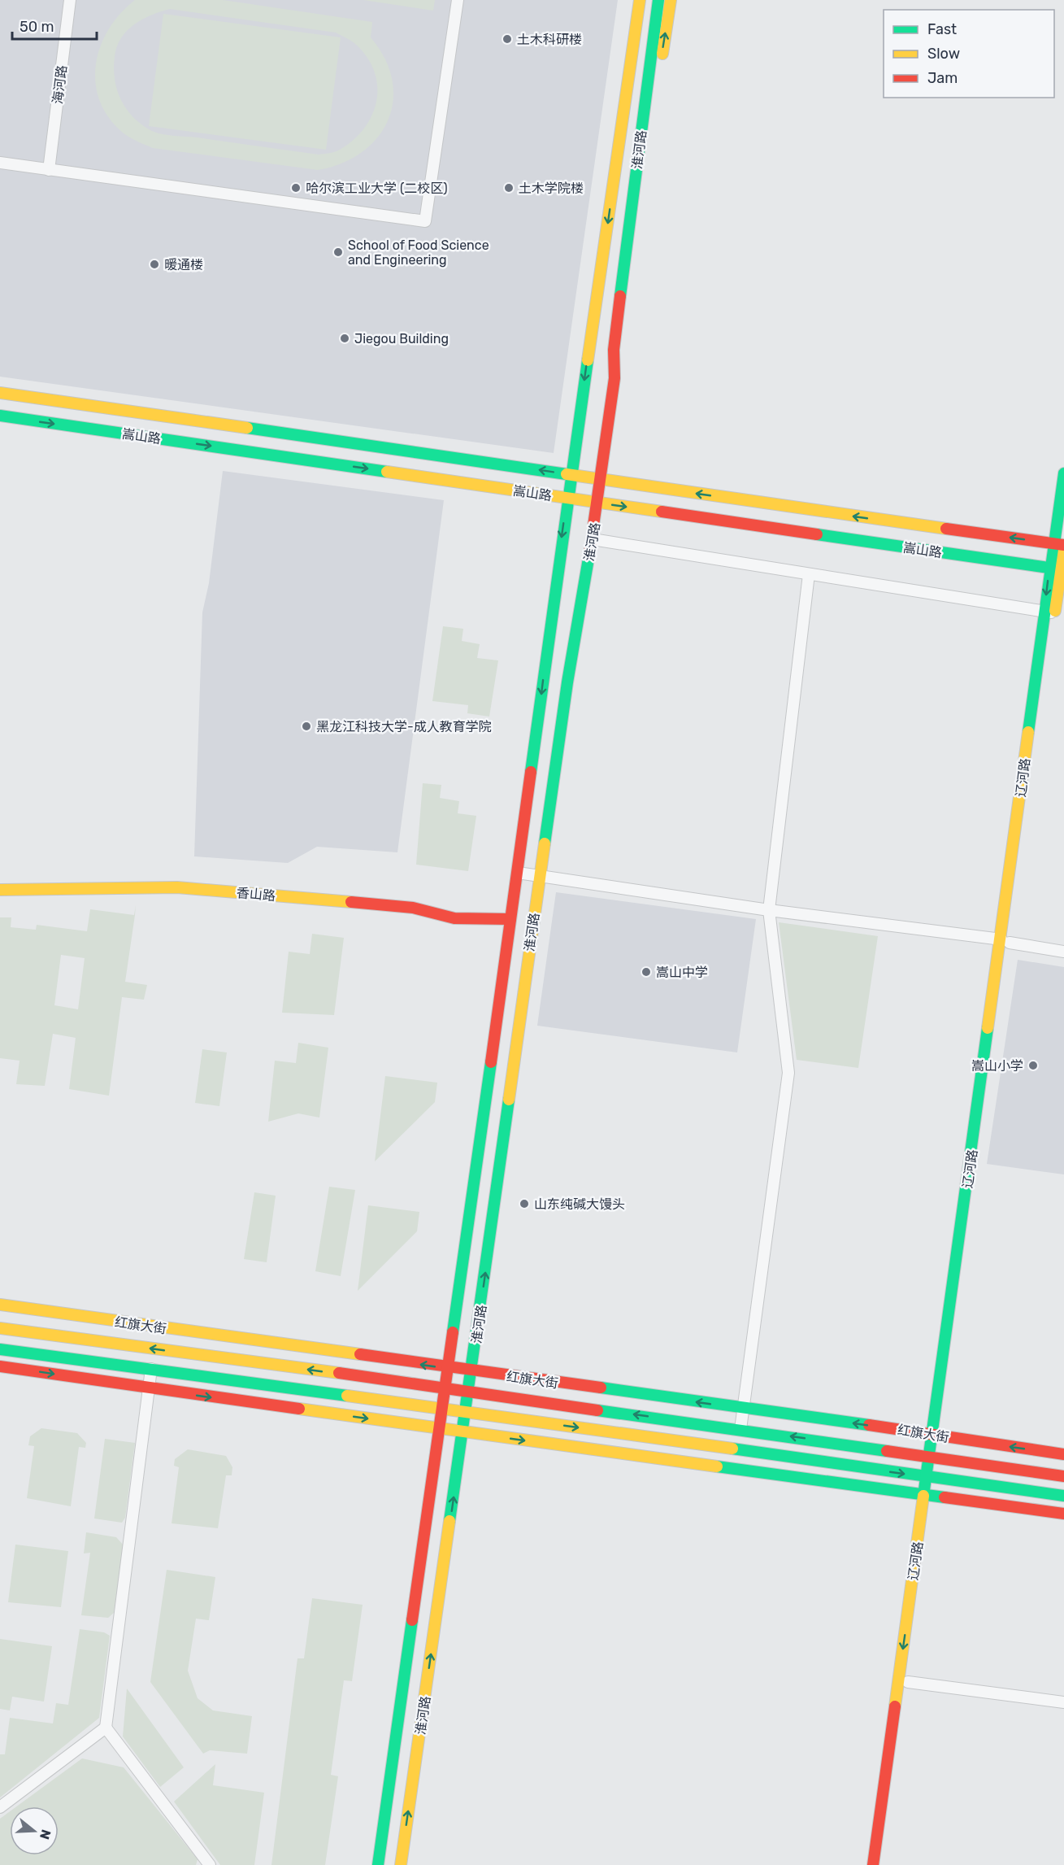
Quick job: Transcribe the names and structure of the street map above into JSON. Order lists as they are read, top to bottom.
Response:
{
  "streets": {
    "main road": [
      "淮河路",
      "嵩山路",
      "辽河路",
      "香山路",
      "红旗大街"
    ],
    "street": ["海河路"]
  },
  "crossings": [
    ["淮河路", "嵩山路"],
    ["淮河路", "香山路"],
    ["淮河路", "红旗大街"],
    ["嵩山路", "辽河路"],
    ["辽河路", "红旗大街"]
  ],
  "places": [
    "土木科研楼",
    "哈尔滨工业大学 (二校区)",
    "土木学院楼",
    "School of Food Science and Engineering",
    "暖通楼",
    "Jiegou Building",
    "黑龙江科技大学-成人教育学院",
    "嵩山中学",
    "嵩山小学",
    "山东纯碱大馒头"
  ],
  "legend": ["Fast", "Slow", "Jam"],
  "scale_bar": "50 m",
  "north": "right"
}
